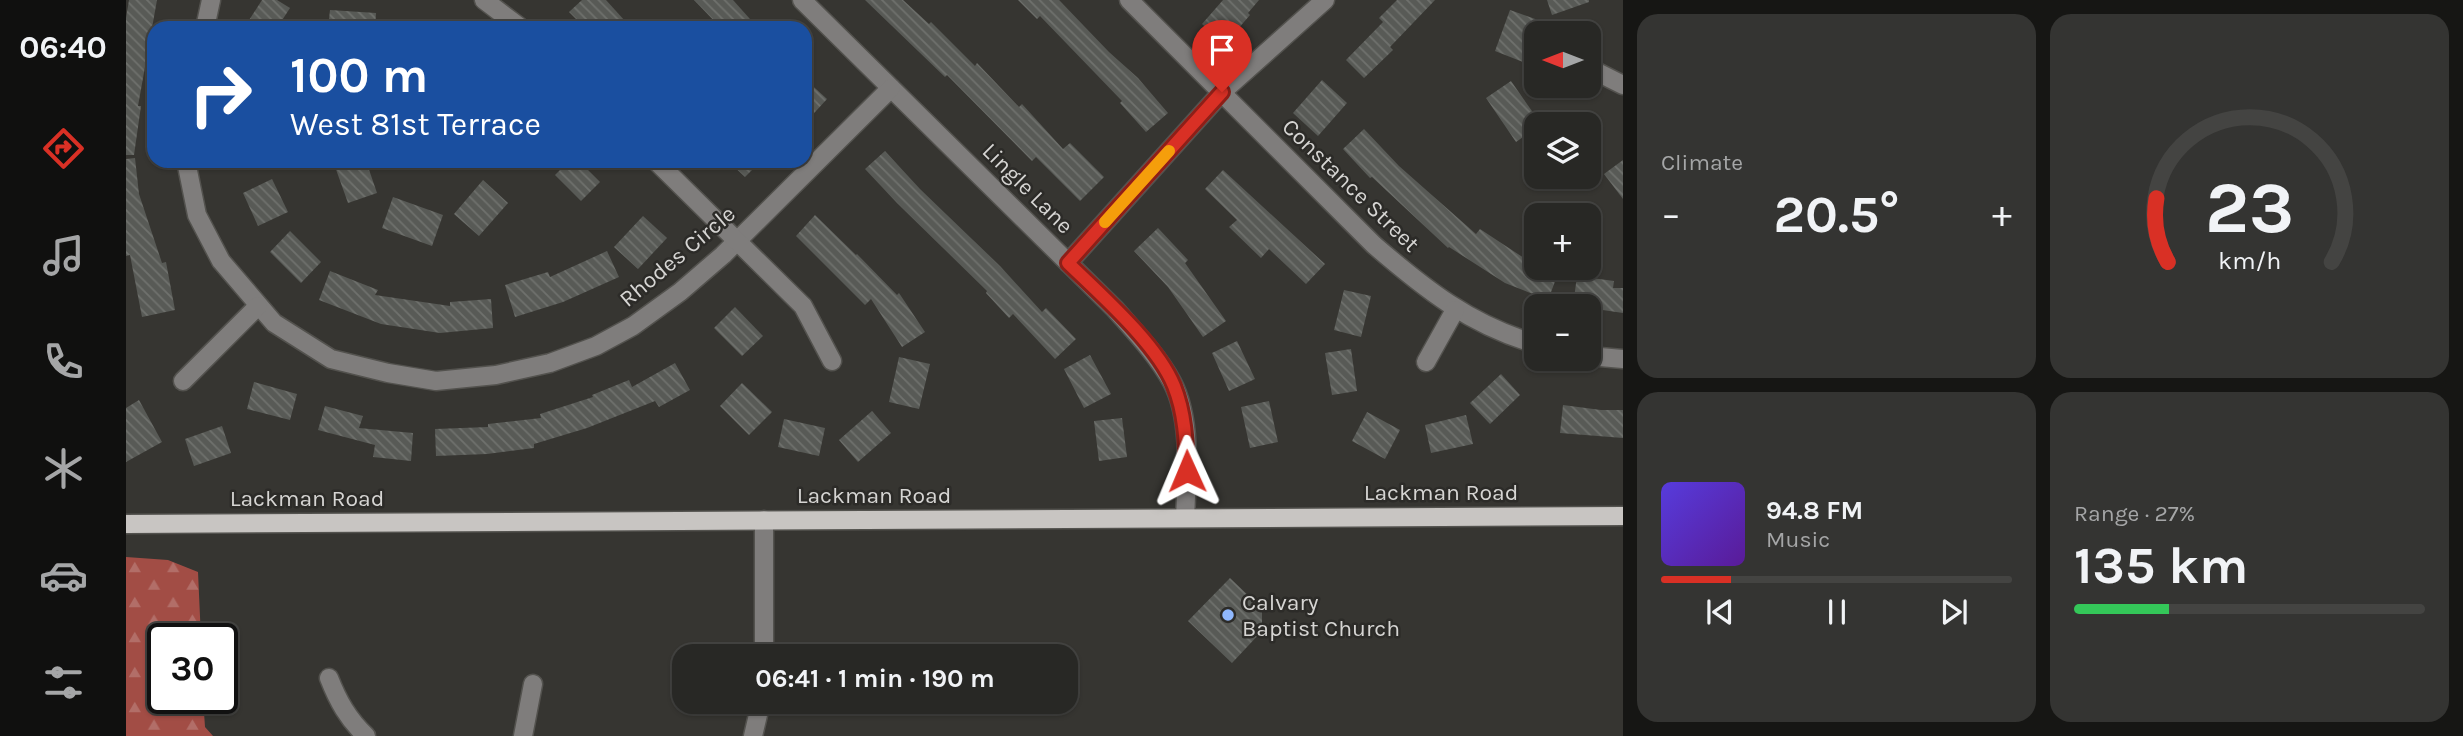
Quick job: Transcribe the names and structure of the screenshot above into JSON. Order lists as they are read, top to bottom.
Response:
{
  "streets": {
    "main road": ["Lackman Road"],
    "street": ["Constance Street", "Lingle Lane", "Rhodes Circle"]
  },
  "crossings": [
    ["Lingle Lane", "Rhodes Circle"],
    ["Lingle Lane", "Lackman Road"]
  ],
  "places": ["Calvary Baptist Church"],
  "north": "left",
  "page": {
    "tabs": "06:40",
    "tile": [
      "Climate",
      ["Range · 27%", "135 km"]
    ],
    "map_buttons": ["+", "−"],
    "turn": ["100 m", "West 81st Terrace"],
    "heat": ["−", "20.5°", "+"],
    "song": ["94.8 FM", "Music"],
    "limit": "30",
    "trip": "06:41 · 1 min · 190 m",
    "gauge": ["23", "km/h"]
  }
}
